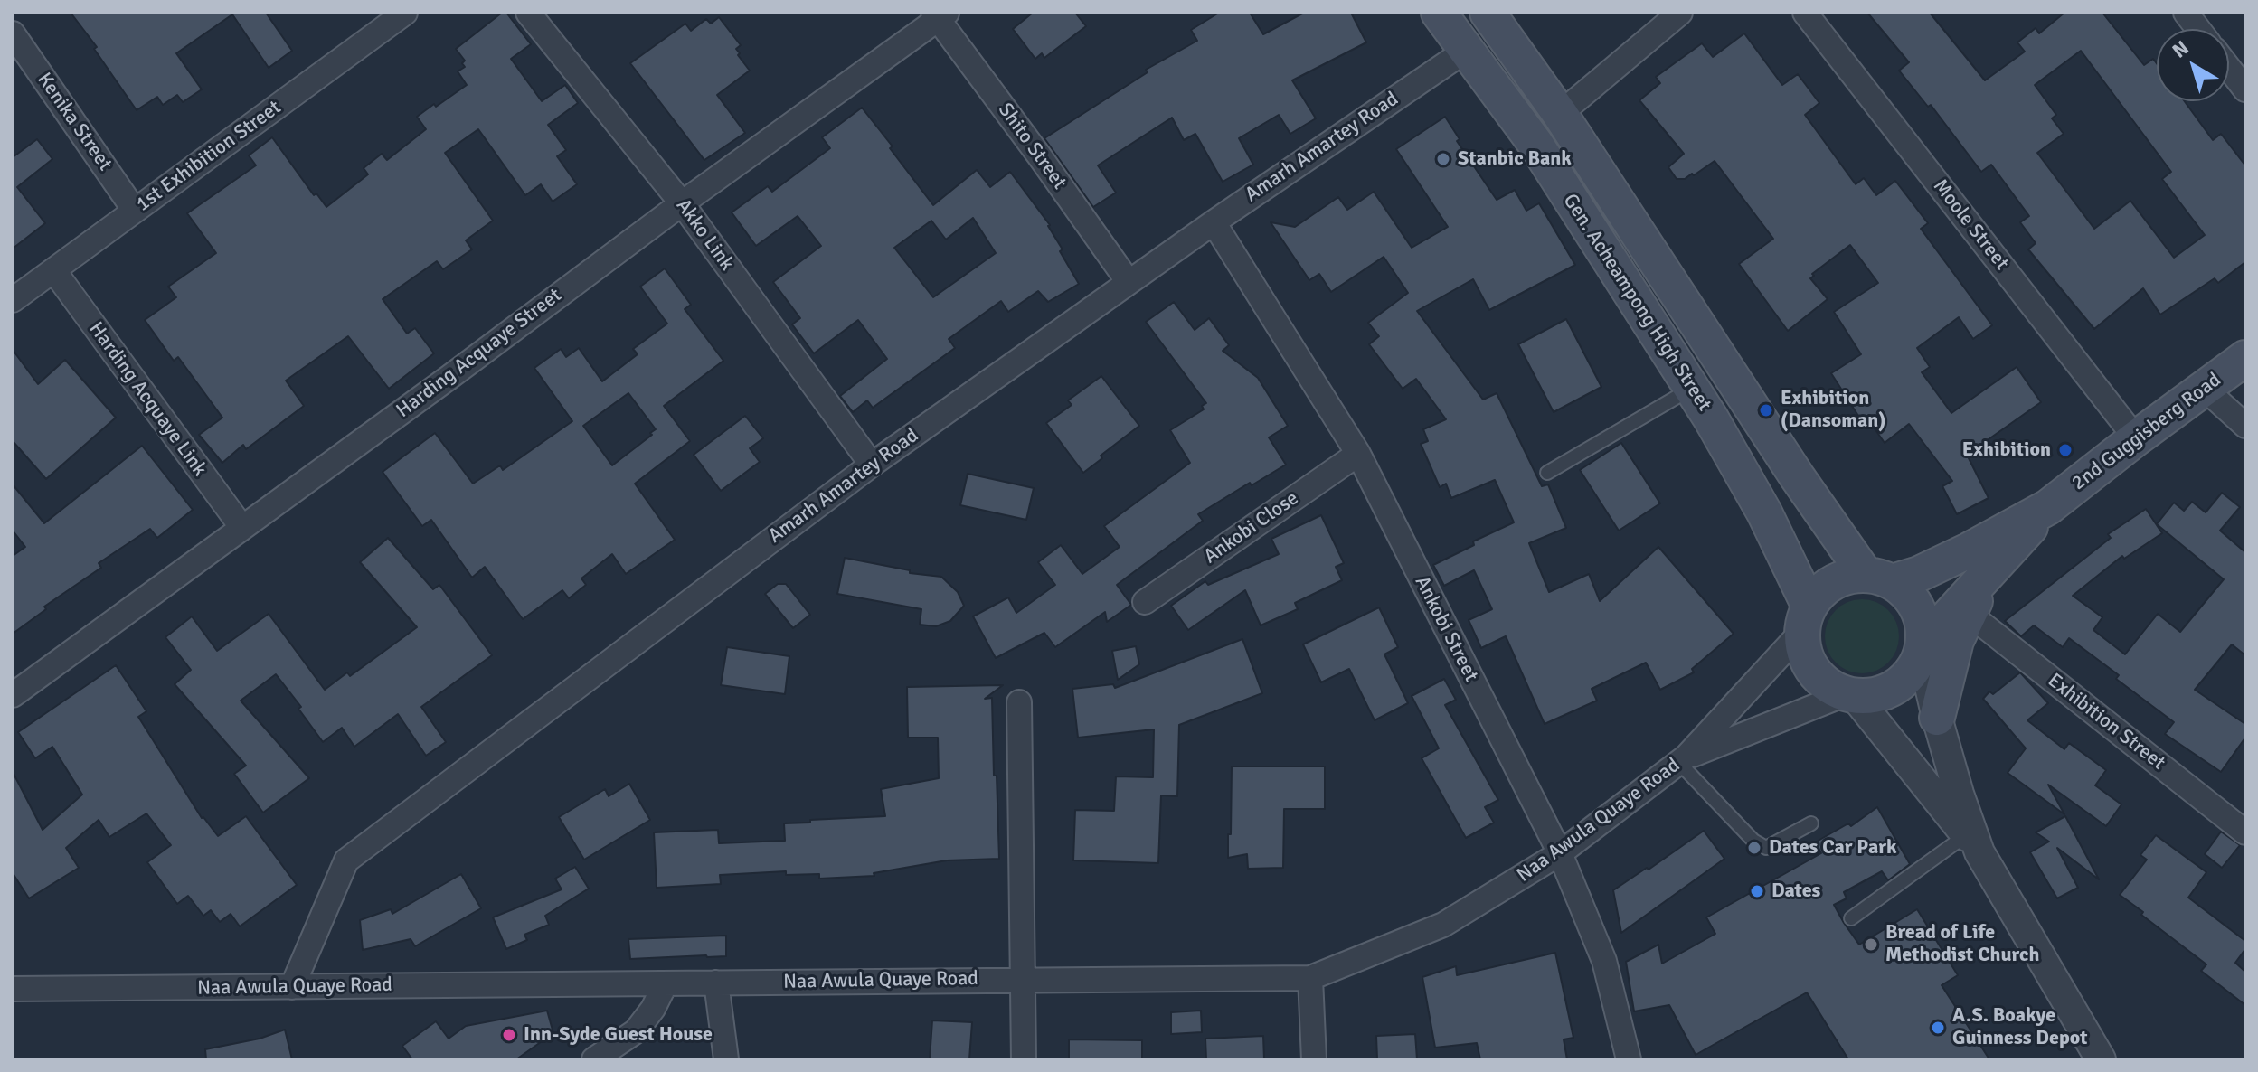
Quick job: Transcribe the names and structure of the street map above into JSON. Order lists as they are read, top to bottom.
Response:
{
  "streets": {
    "main road": ["Gen. Acheampong High Street", "2nd Guggisberg Road"],
    "street": [
      "Kenika Street",
      "Shito Street",
      "Amarh Amartey Road",
      "1st Exhibition Street",
      "Moole Street",
      "Akko Link",
      "Harding Acquaye Street",
      "Harding Acquaye Link",
      "Ankobi Close",
      "Ankobi Street",
      "Exhibition Street",
      "Naa Awula Quaye Road"
    ]
  },
  "crossings": [
    ["Kenika Street", "1st Exhibition Street"],
    ["Shito Street", "Amarh Amartey Road"],
    ["Shito Street", "Harding Acquaye Street"],
    ["Amarh Amartey Road", "Akko Link"],
    ["Amarh Amartey Road", "Gen. Acheampong High Street"],
    ["Amarh Amartey Road", "Ankobi Street"],
    ["Amarh Amartey Road", "Naa Awula Quaye Road"],
    ["1st Exhibition Street", "Harding Acquaye Link"],
    ["Moole Street", "2nd Guggisberg Road"],
    ["Akko Link", "Harding Acquaye Street"],
    ["Gen. Acheampong High Street", "2nd Guggisberg Road"],
    ["Gen. Acheampong High Street", "Naa Awula Quaye Road"],
    ["Harding Acquaye Street", "Harding Acquaye Link"],
    ["2nd Guggisberg Road", "Naa Awula Quaye Road"],
    ["Ankobi Close", "Ankobi Street"],
    ["Ankobi Street", "Naa Awula Quaye Road"]
  ],
  "places": [
    "Stanbic Bank",
    "Exhibition (Dansoman)",
    "Exhibition",
    "Dates Car Park",
    "Dates",
    "Bread of Life Methodist Church",
    "A.S. Boakye Guinness Depot",
    "Inn-Syde Guest House"
  ],
  "north": "top left"
}
